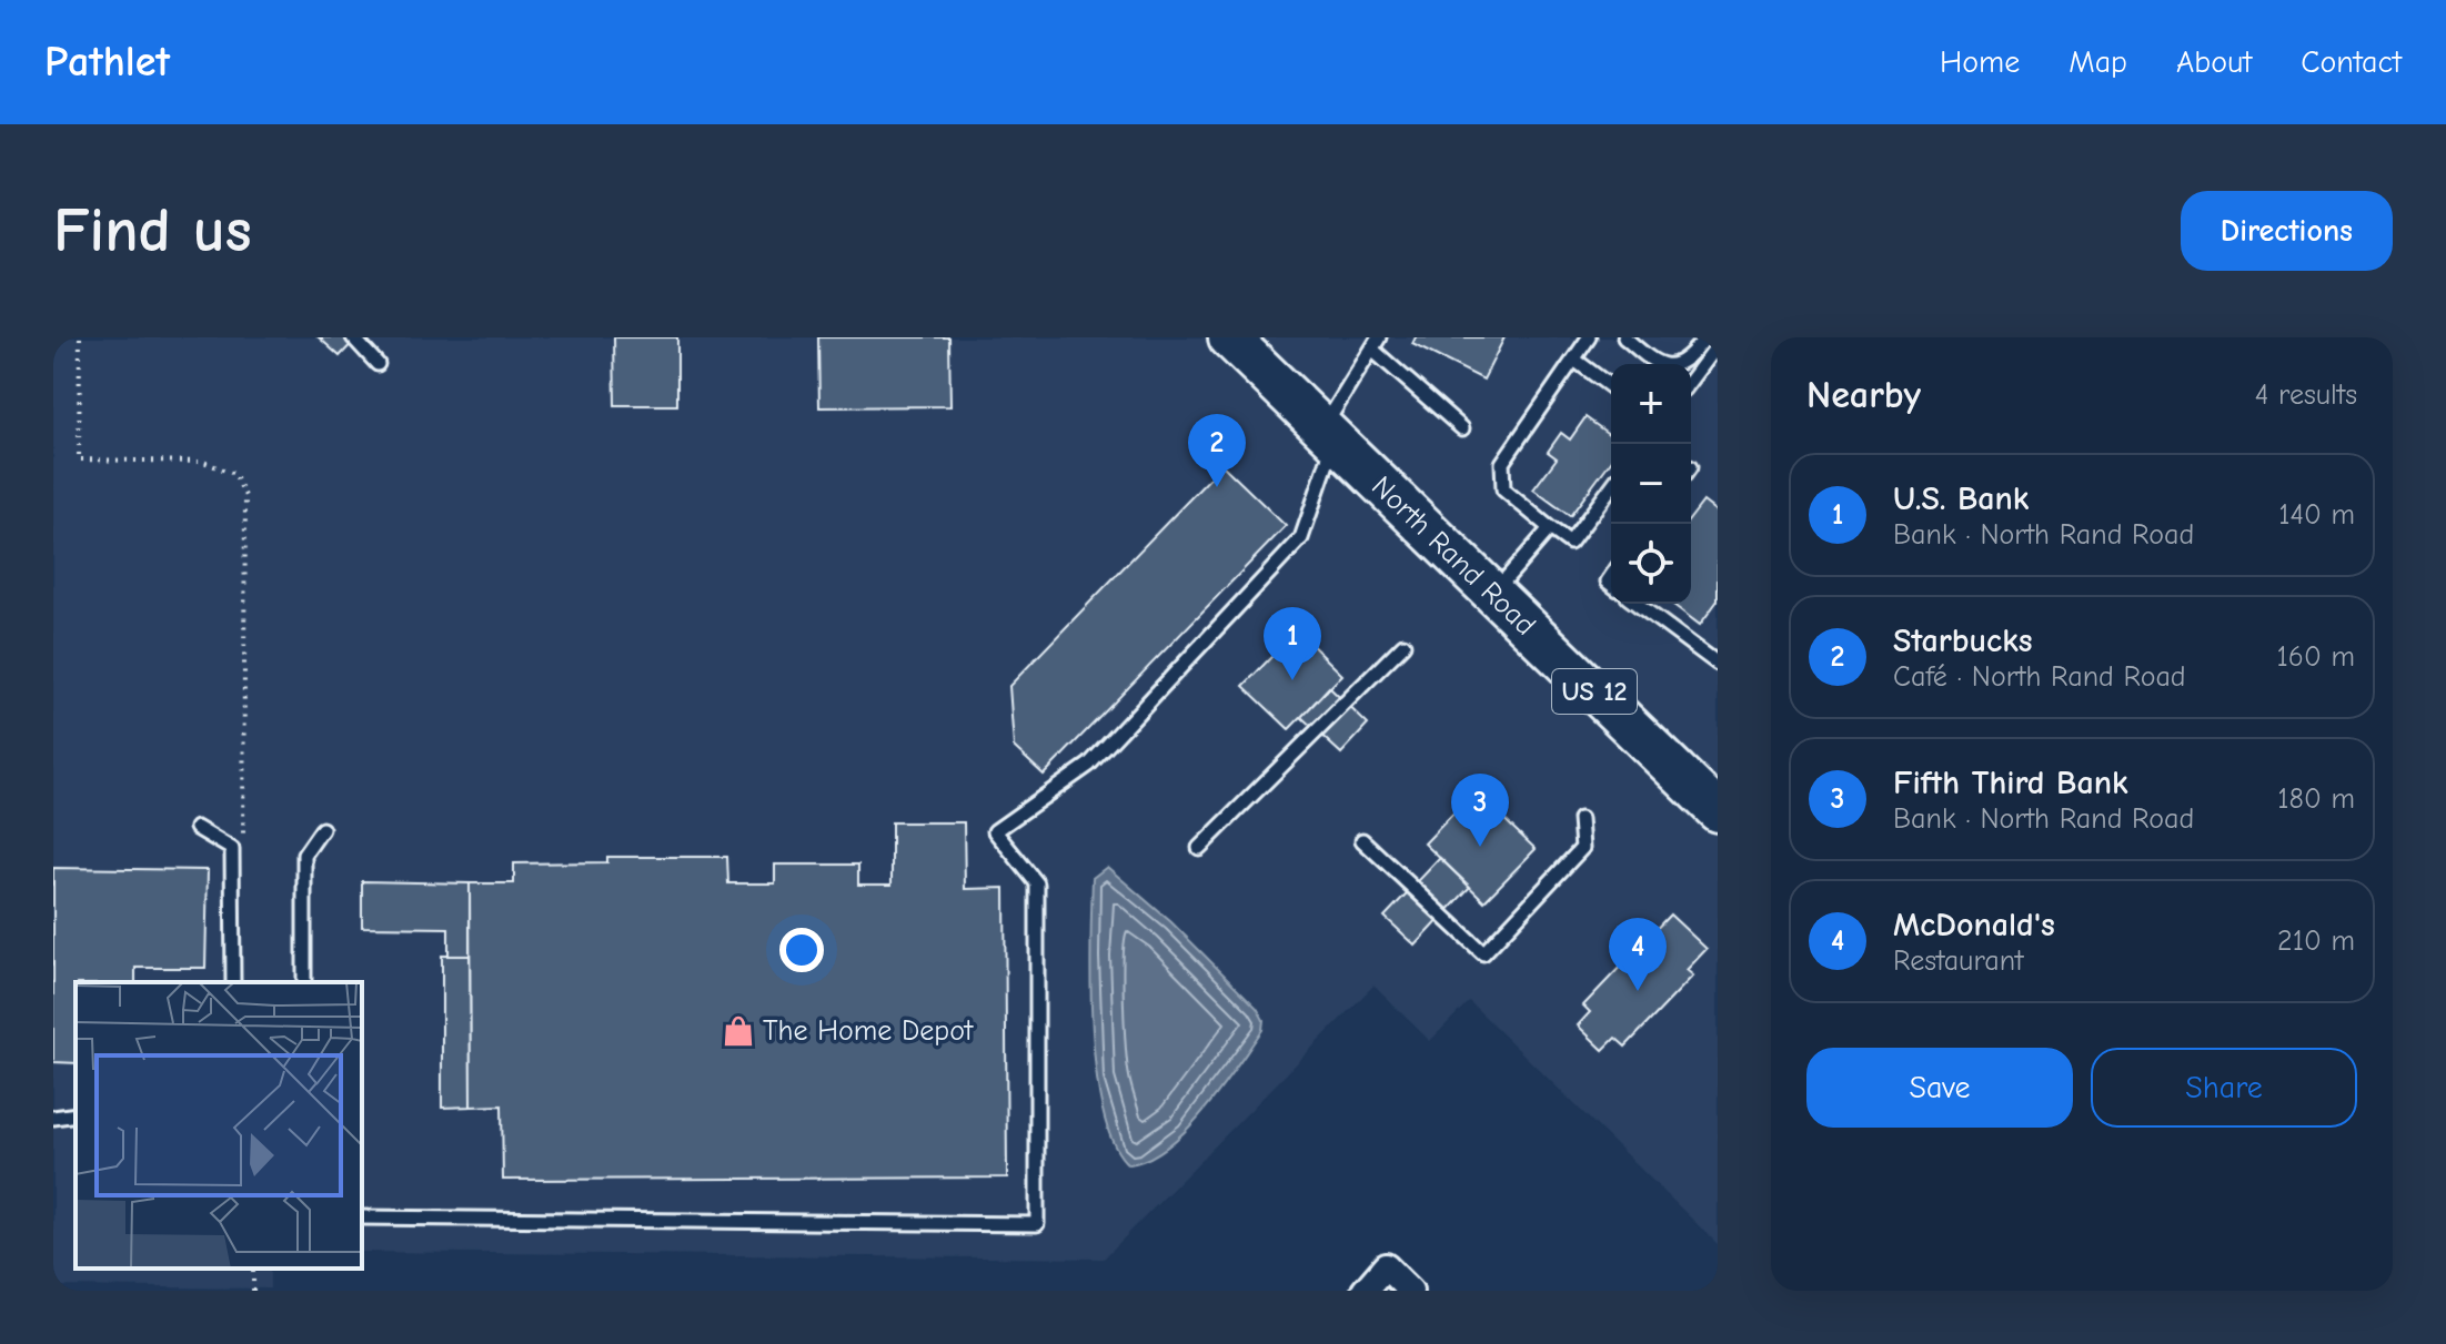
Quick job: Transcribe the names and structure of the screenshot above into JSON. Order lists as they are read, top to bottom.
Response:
{
  "streets": {
    "main road": ["North Rand Road", "US 12"]
  },
  "places": {
    "shop": ["The Home Depot"]
  },
  "page": {
    "header": "Pathlet",
    "nav": [
      "Home",
      "Map",
      "About",
      "Contact"
    ],
    "buttons": [
      "Directions",
      ["Save", "Share"]
    ],
    "title": "Find us",
    "heading": ["Nearby", "4 results"],
    "map_buttons": ["+", "−"],
    "pins": [
      "2",
      "1",
      "3",
      "4"
    ],
    "list": [
      {
        "mark": "1",
        "name": "U.S. Bank",
        "note": "Bank · North Rand Road",
        "value": "140 m"
      },
      {
        "mark": "2",
        "name": "Starbucks",
        "note": "Café · North Rand Road",
        "value": "160 m"
      },
      {
        "mark": "3",
        "name": "Fifth Third Bank",
        "note": "Bank · North Rand Road",
        "value": "180 m"
      },
      {
        "mark": "4",
        "name": "McDonald's",
        "note": "Restaurant",
        "value": "210 m"
      }
    ]
  }
}
